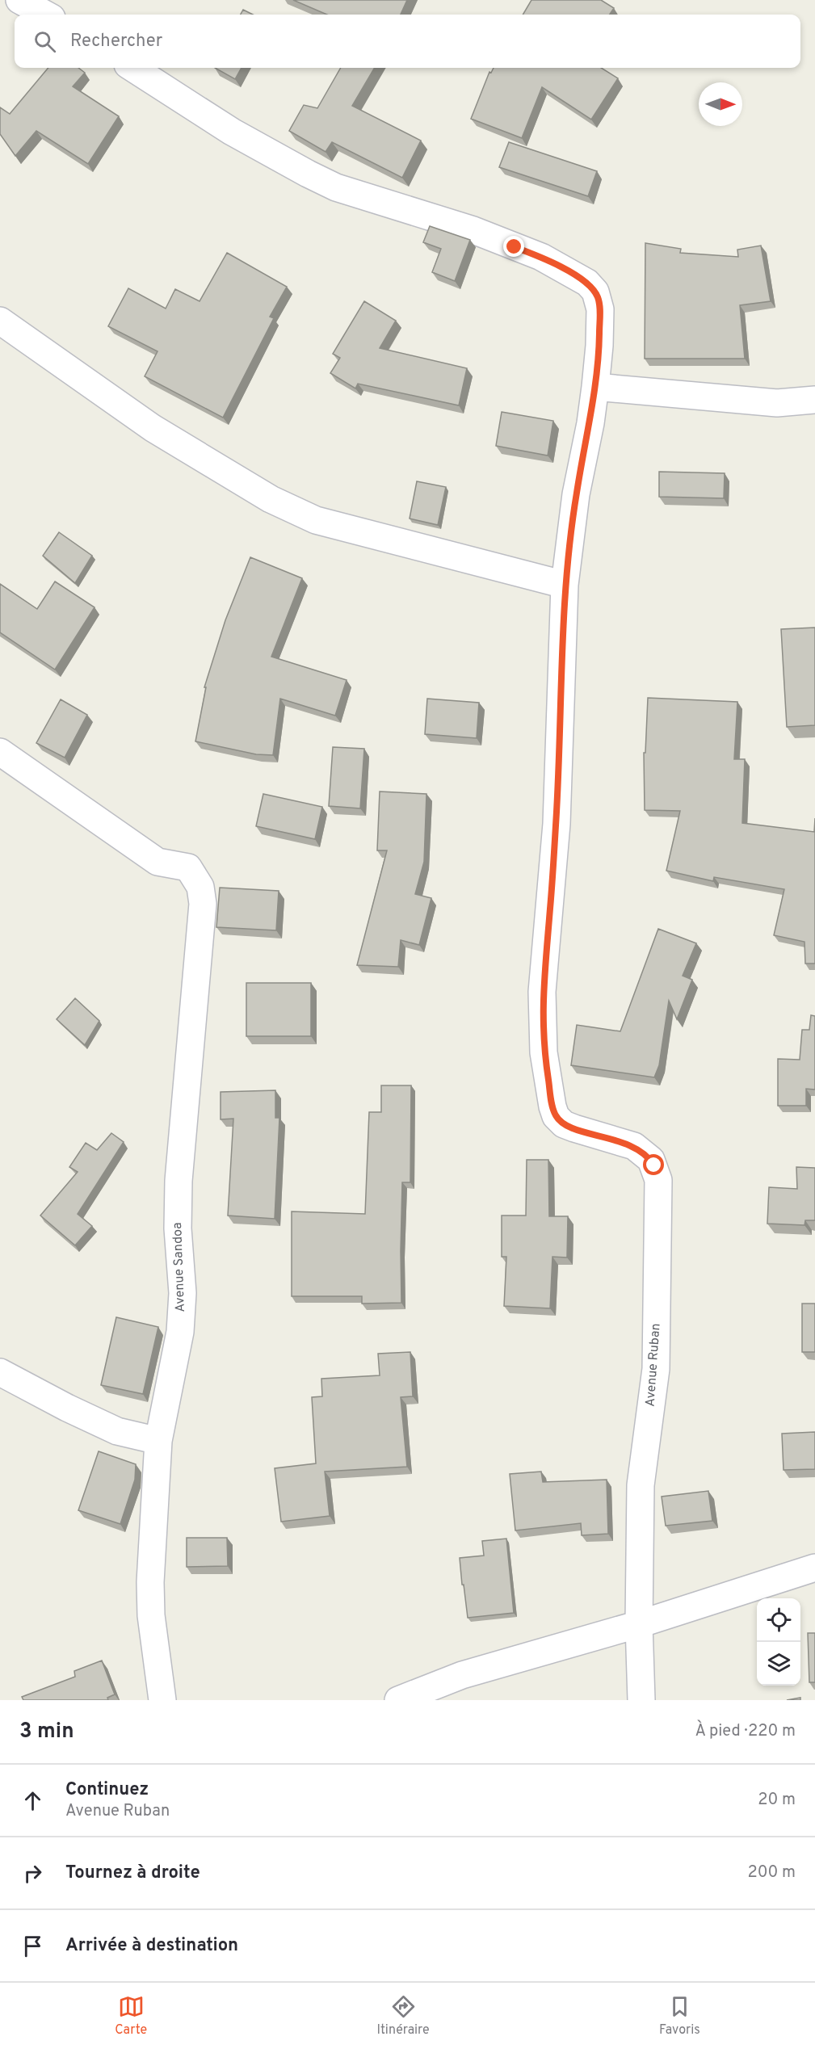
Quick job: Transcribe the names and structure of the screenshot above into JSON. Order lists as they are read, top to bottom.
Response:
{
  "streets": {
    "street": ["Avenue Sandoa", "Avenue Ruban"]
  },
  "north": "right",
  "page": {
    "search": "Rechercher",
    "heading": ["3 min", "À pied · 220 m"],
    "list": [
      ["Continuez", "Avenue Ruban", "20 m"],
      ["Tournez à droite", "200 m"],
      "Arrivée à destination"
    ],
    "nav": ["Carte", "Itinéraire", "Favoris"]
  }
}
